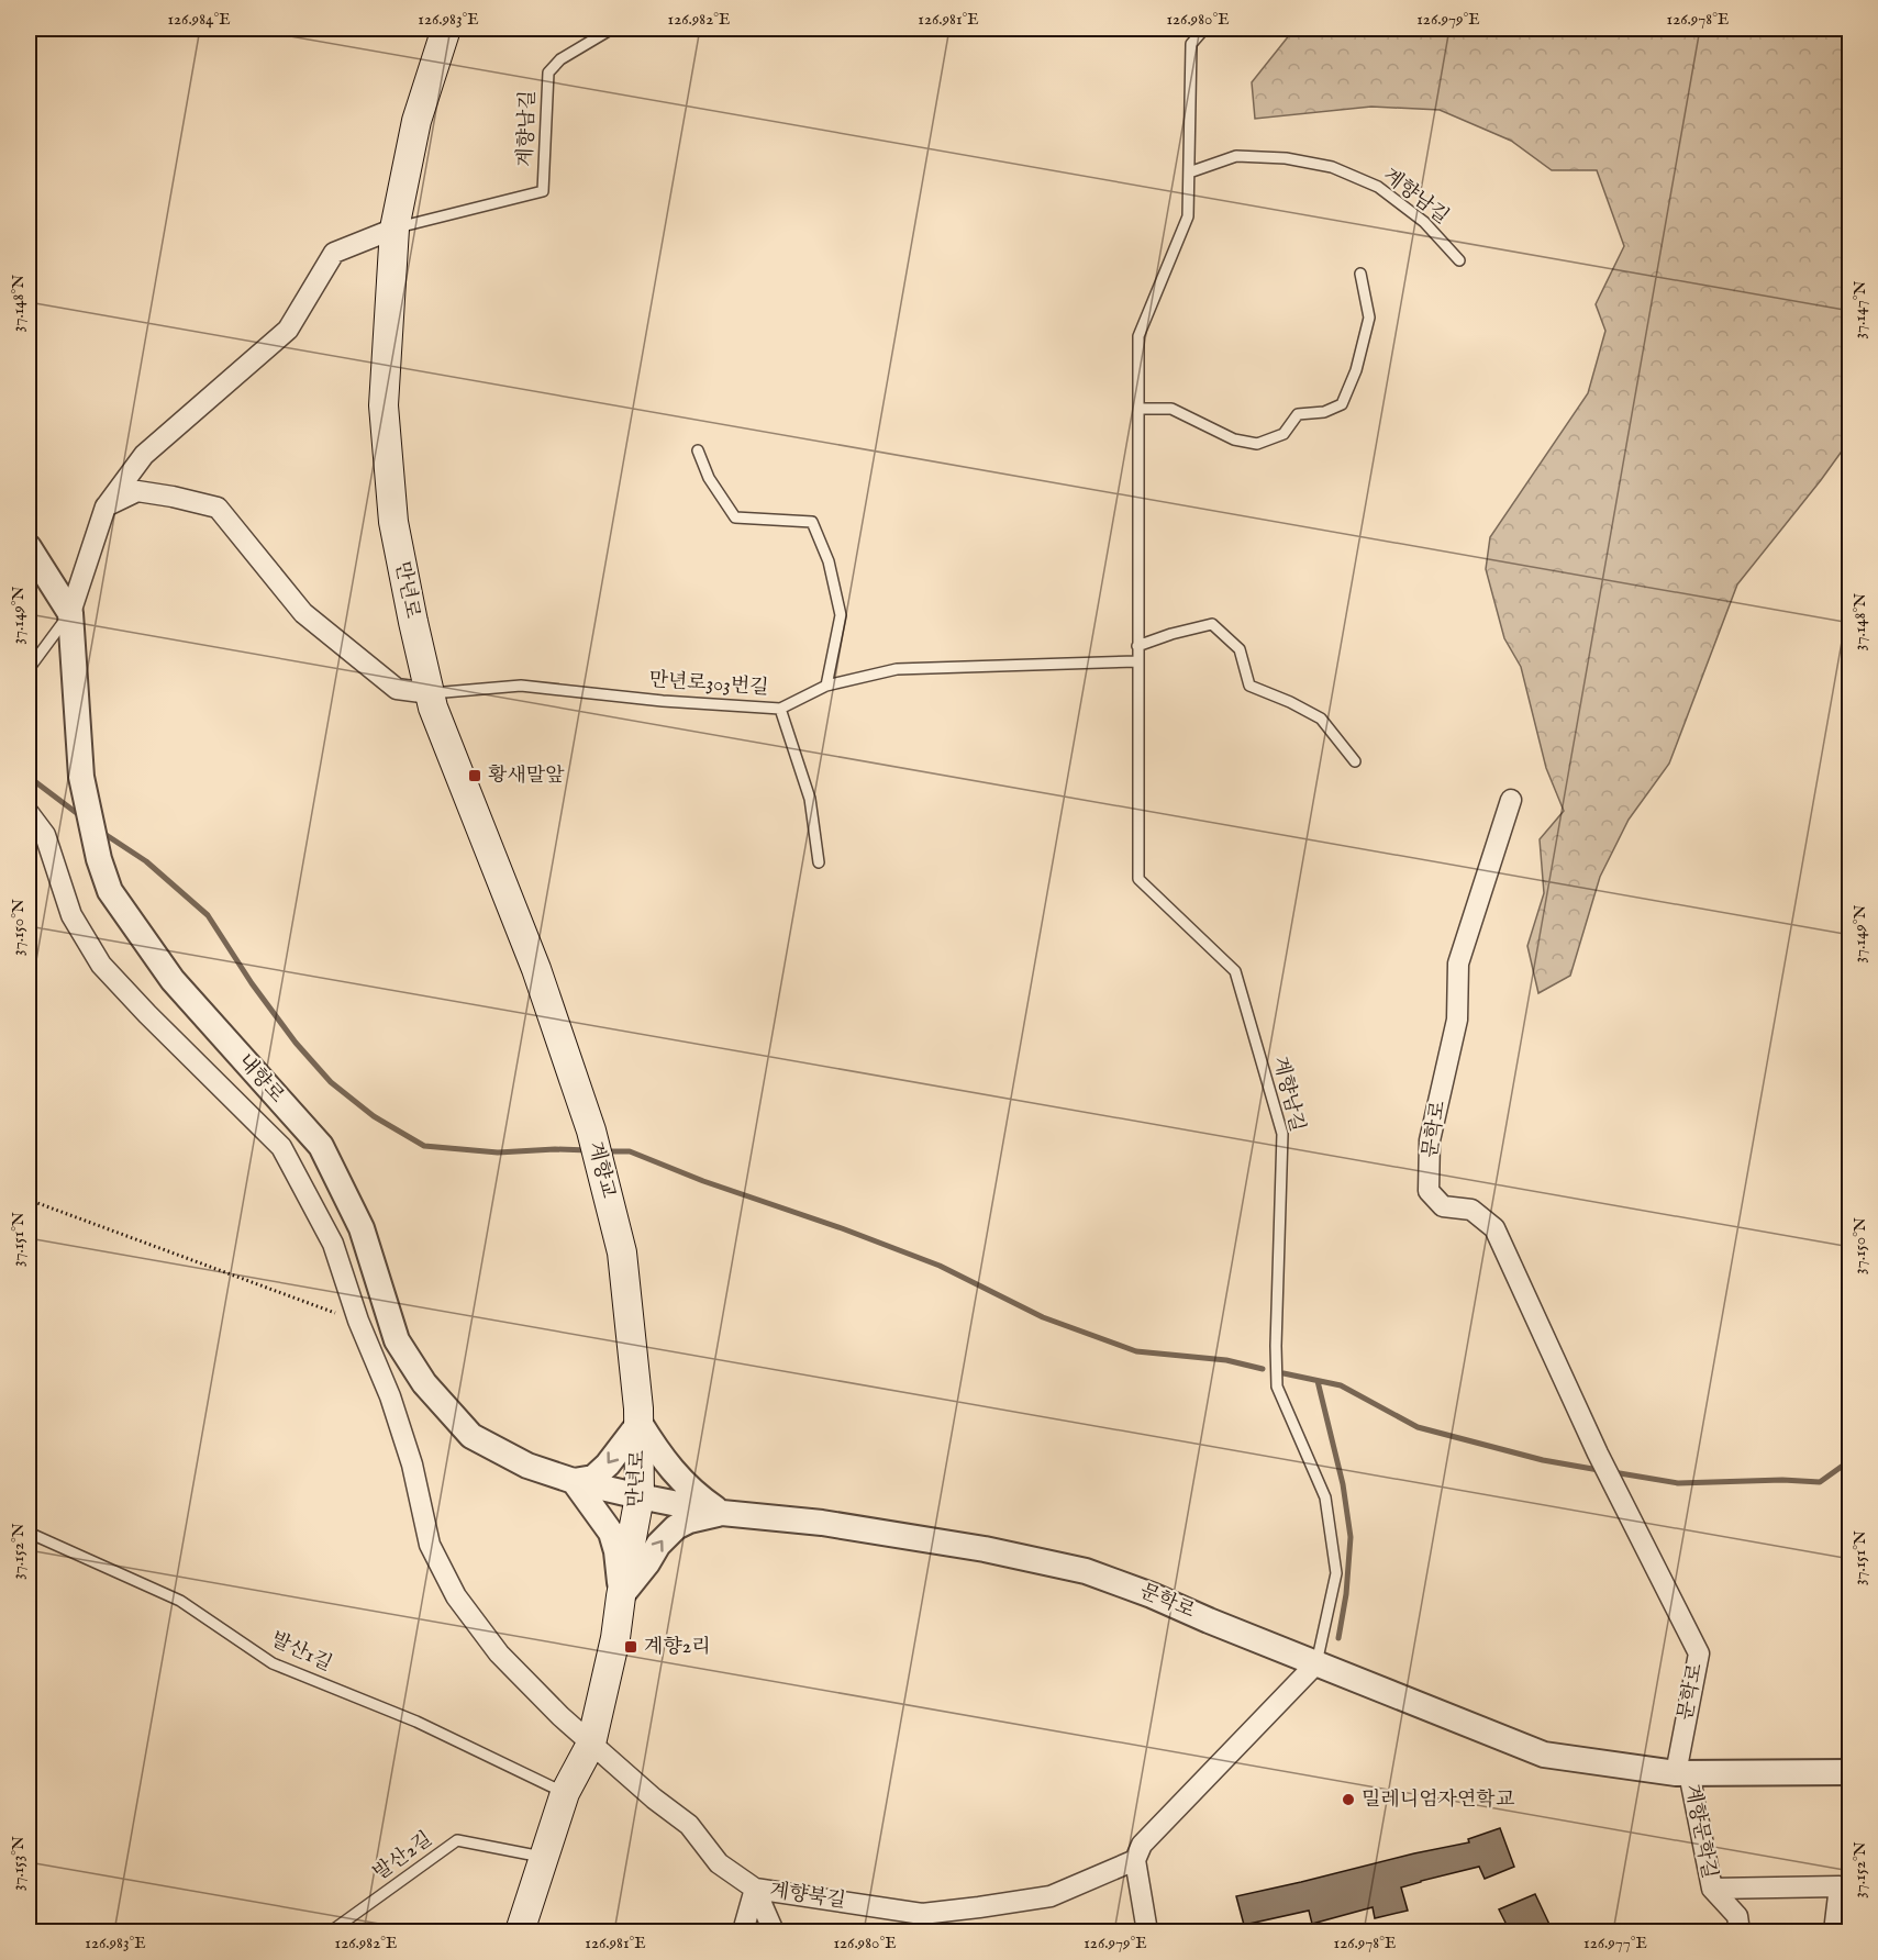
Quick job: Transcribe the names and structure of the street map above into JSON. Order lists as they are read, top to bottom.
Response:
{
  "streets": {
    "main road": ["만년로", "계향교"],
    "street": [
      "내향로",
      "문학로",
      "계향문학길",
      "계향북길"
    ],
    "lane": [
      "계향남길",
      "만년로303번길",
      "발산1길",
      "발산2길"
    ]
  },
  "crossings": [
    ["계향남길", "만년로"],
    ["계향남길", "만년로303번길"],
    ["계향남길", "문학로"],
    ["만년로", "만년로303번길"],
    ["만년로", "내향로"],
    ["만년로", "문학로"],
    ["만년로", "계향교"],
    ["만년로", "발산1길"],
    ["만년로", "발산2길"],
    ["내향로", "문학로"],
    ["문학로", "계향문학길"]
  ],
  "places": {
    "transit": ["황새말앞", "계향2리"],
    "other": ["밀레니엄자연학교"]
  },
  "coordinates": [
    "126.984°E",
    "126.983°E",
    "126.982°E",
    "126.981°E",
    "126.980°E",
    "126.979°E",
    "126.978°E",
    "37.148°N",
    "37.147°N",
    "37.149°N",
    "37.150°N",
    "37.151°N",
    "37.152°N",
    "37.153°N",
    "126.977°E"
  ]
}
